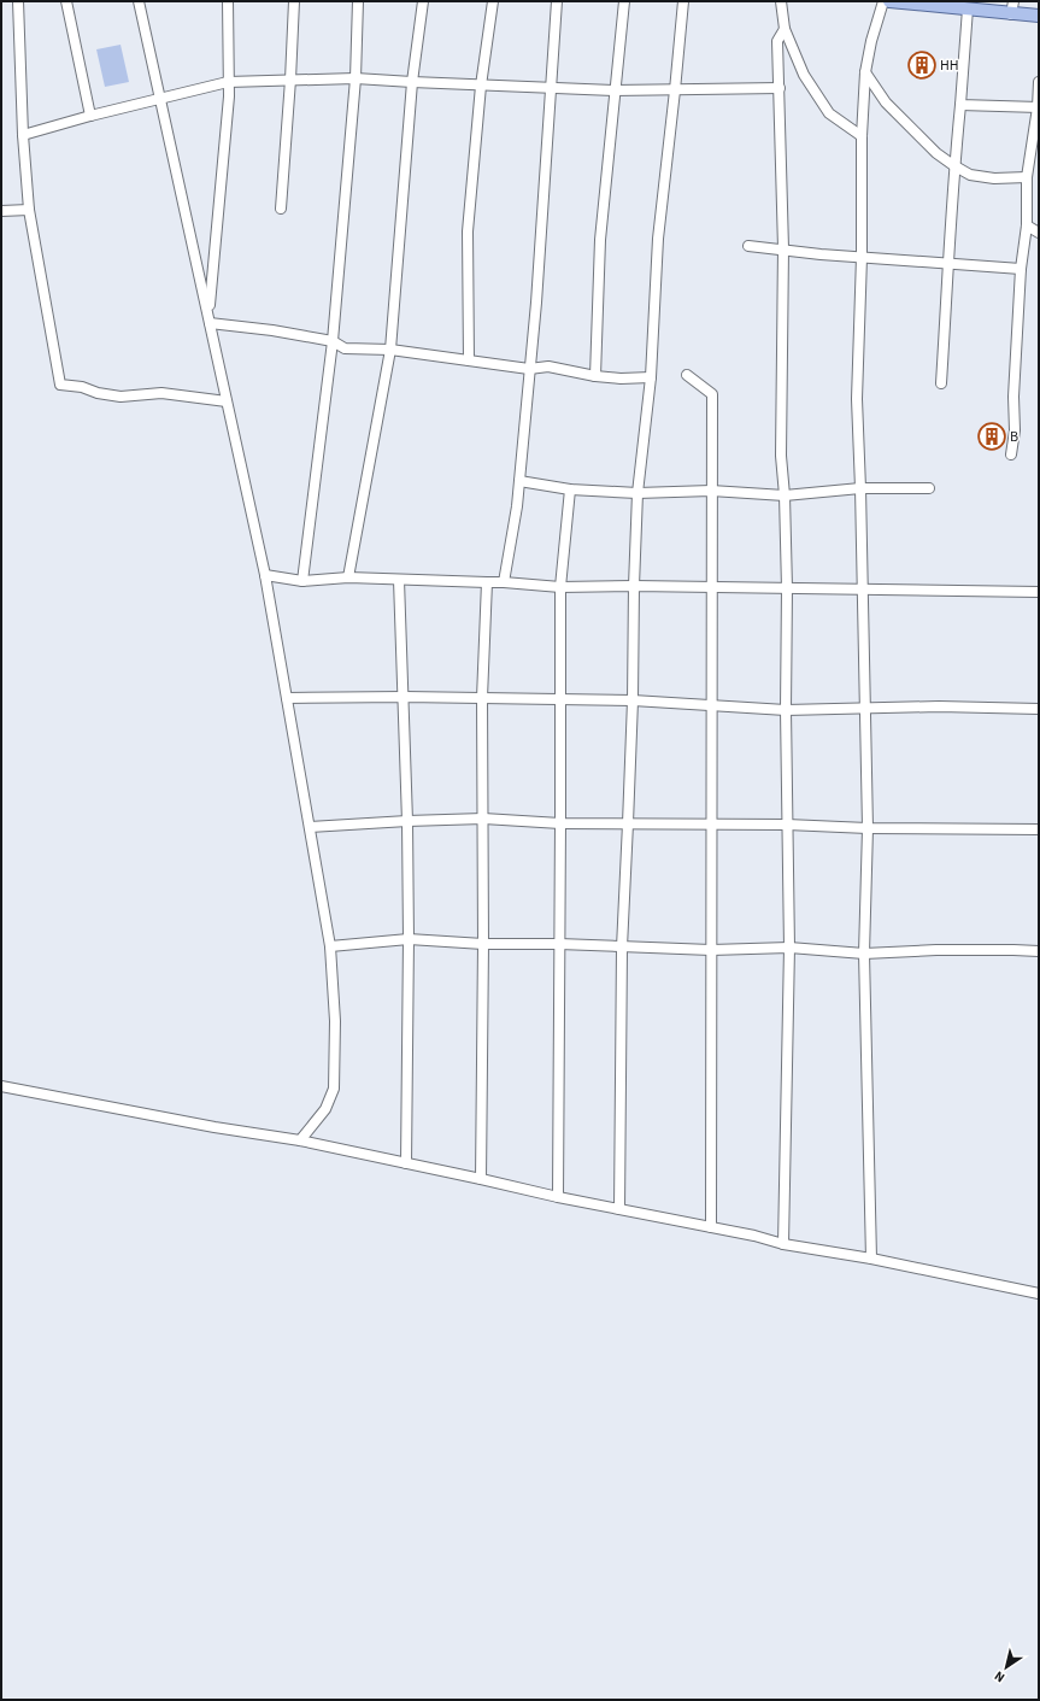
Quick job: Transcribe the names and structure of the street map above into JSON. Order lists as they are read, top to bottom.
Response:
{
  "places": {
    "building": ["HH", "B"]
  },
  "north": "bottom left"
}
